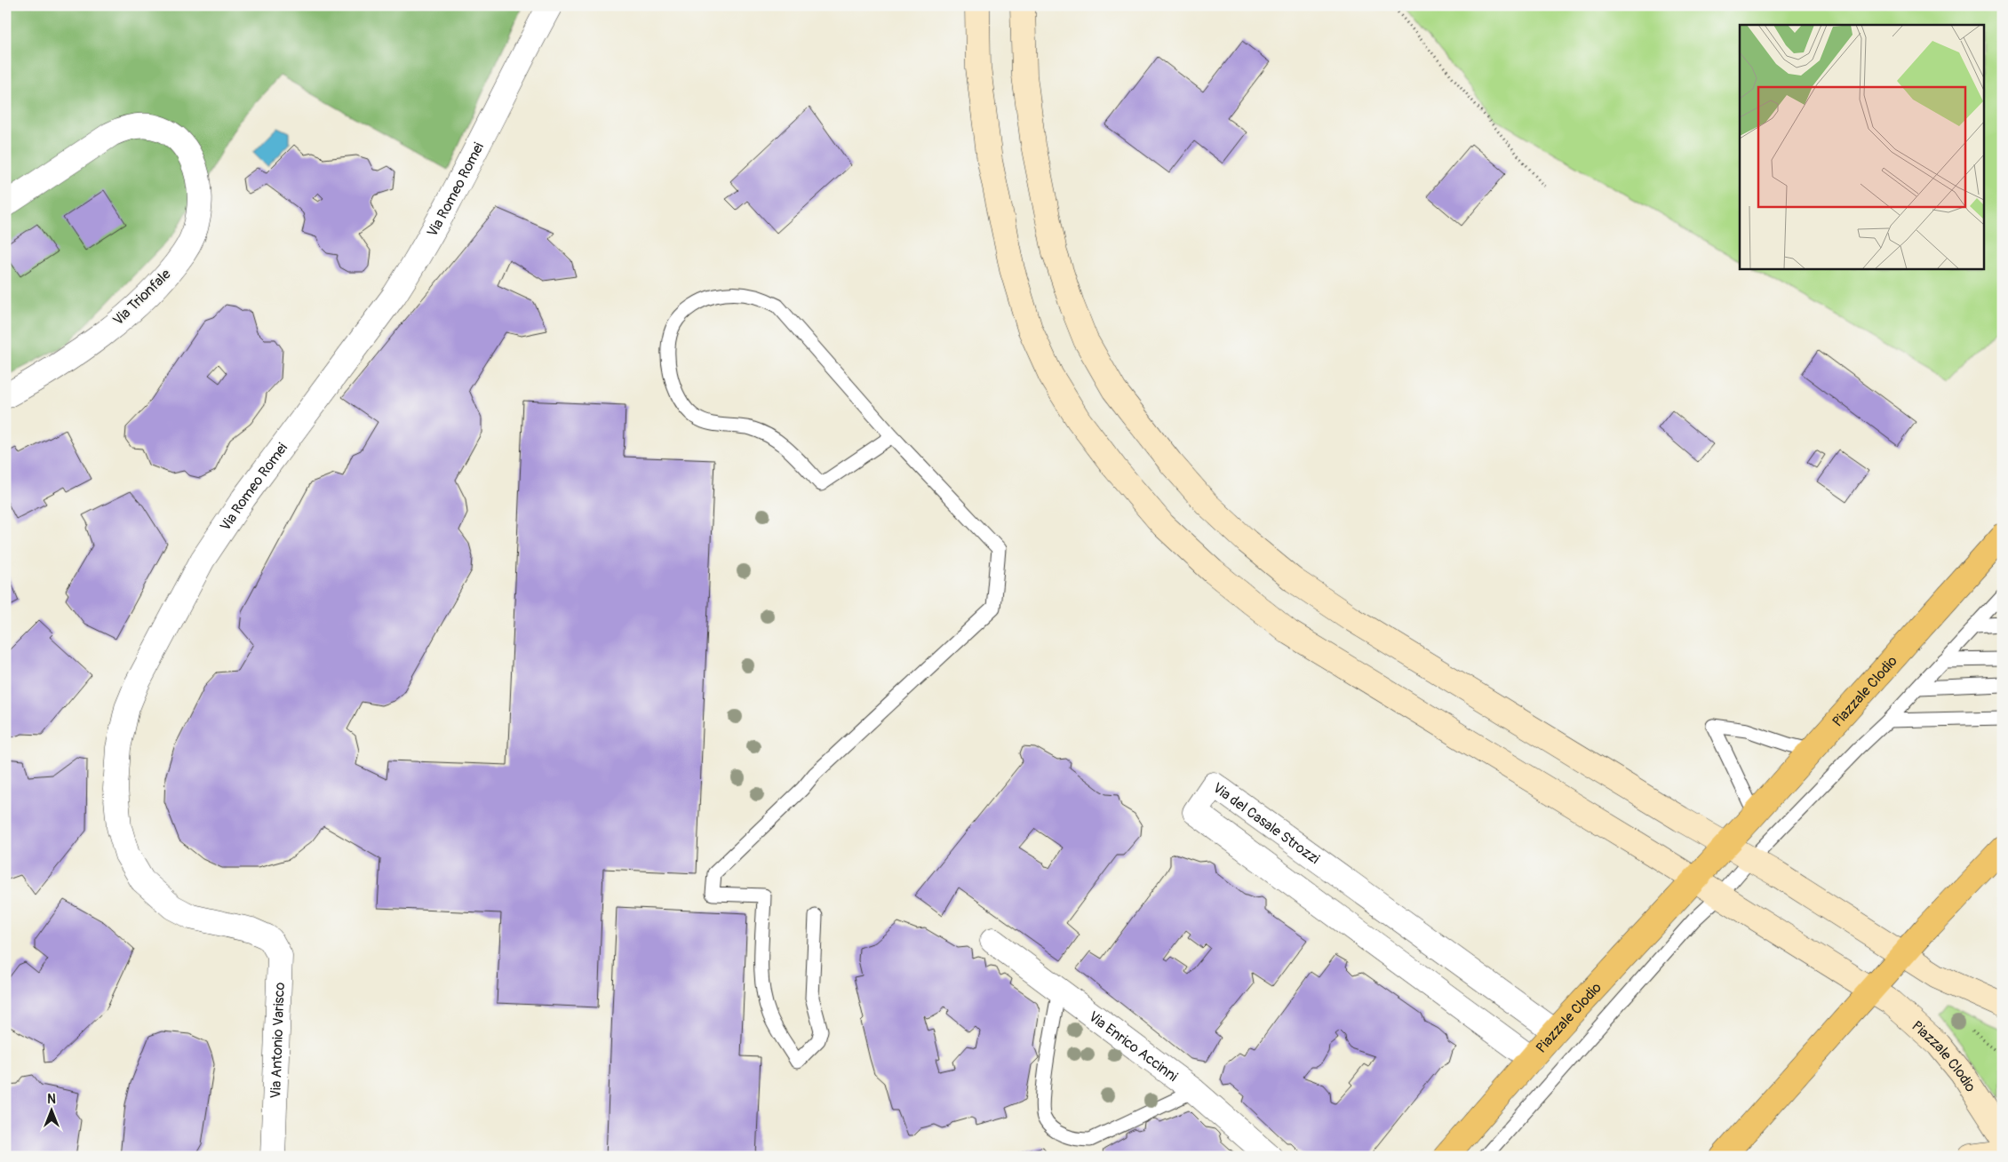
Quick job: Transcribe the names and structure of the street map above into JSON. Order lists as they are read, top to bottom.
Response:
{
  "streets": {
    "main road": ["Piazzale Clodio"],
    "street": [
      "Via Romeo Romei",
      "Via Trionfale",
      "Via del Casale Strozzi",
      "Via Antonio Varisco",
      "Via Enrico Accinni"
    ]
  },
  "crossings": [
    ["Via Romeo Romei", "Via Antonio Varisco"],
    ["Piazzale Clodio", "Via del Casale Strozzi"]
  ],
  "north": "top"
}
